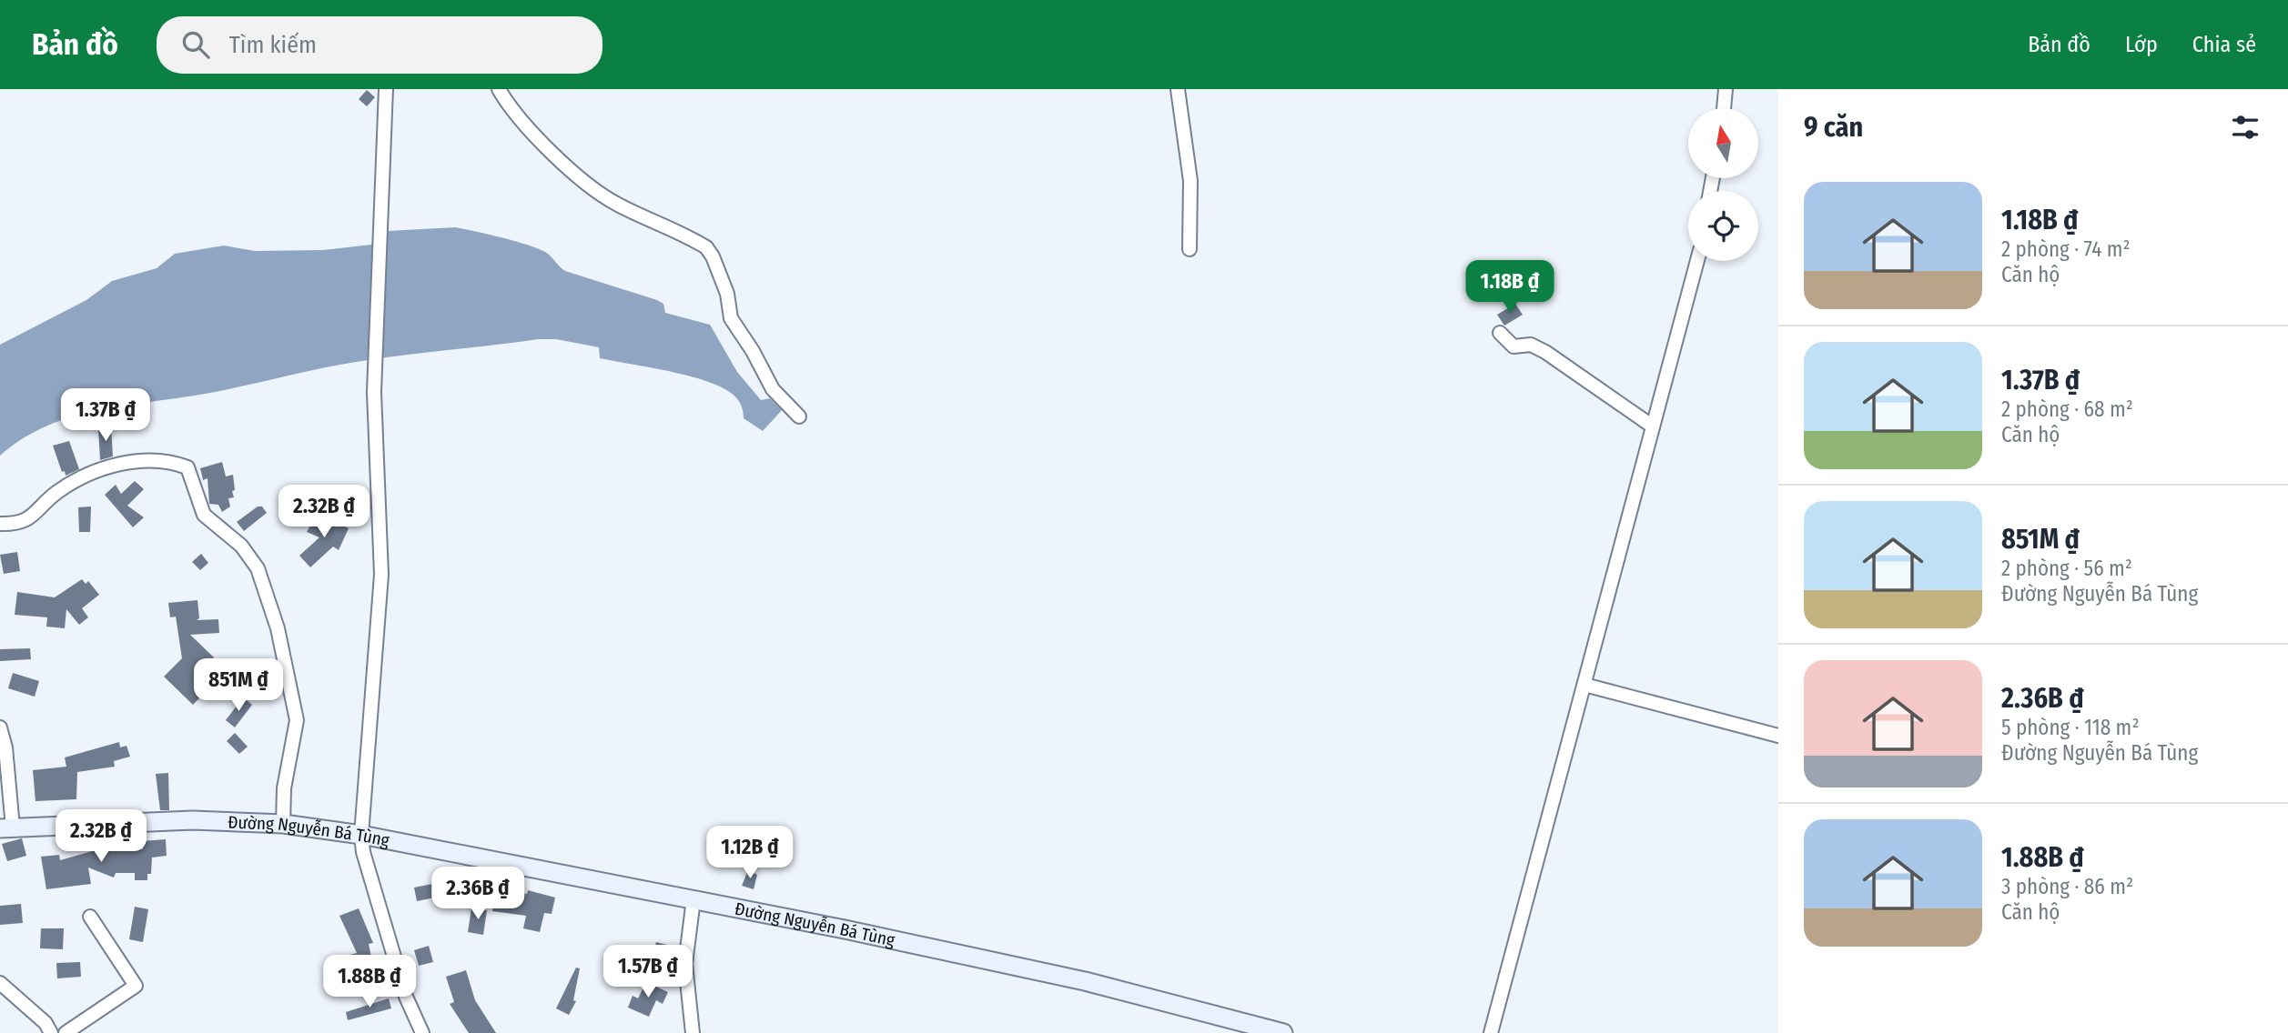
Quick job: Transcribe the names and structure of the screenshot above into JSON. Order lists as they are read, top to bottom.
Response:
{
  "streets": {
    "main road": ["Đường Nguyễn Bá Tùng"]
  },
  "north": "top",
  "page": {
    "header": "Bản đồ",
    "search": "Tìm kiếm",
    "nav": ["Bản đồ", "Lớp", "Chia sẻ"],
    "heading": "9 căn",
    "list": [
      {
        "name": "1.18B ₫",
        "note": "2 phòng · 74 m² · Căn hộ"
      },
      {
        "name": "1.37B ₫",
        "note": "2 phòng · 68 m² · Căn hộ"
      },
      {
        "name": "851M ₫",
        "note": "2 phòng · 56 m² · Đường Nguyễn Bá Tùng"
      },
      {
        "name": "2.36B ₫",
        "note": "5 phòng · 118 m² · Đường Nguyễn Bá Tùng"
      },
      {
        "name": "1.88B ₫",
        "note": "3 phòng · 86 m² · Căn hộ"
      }
    ],
    "price": [
      "1.18B ₫",
      "1.37B ₫",
      "2.32B ₫",
      "851M ₫",
      "2.32B ₫",
      "1.12B ₫",
      "2.36B ₫",
      "1.57B ₫",
      "1.88B ₫"
    ]
  }
}
